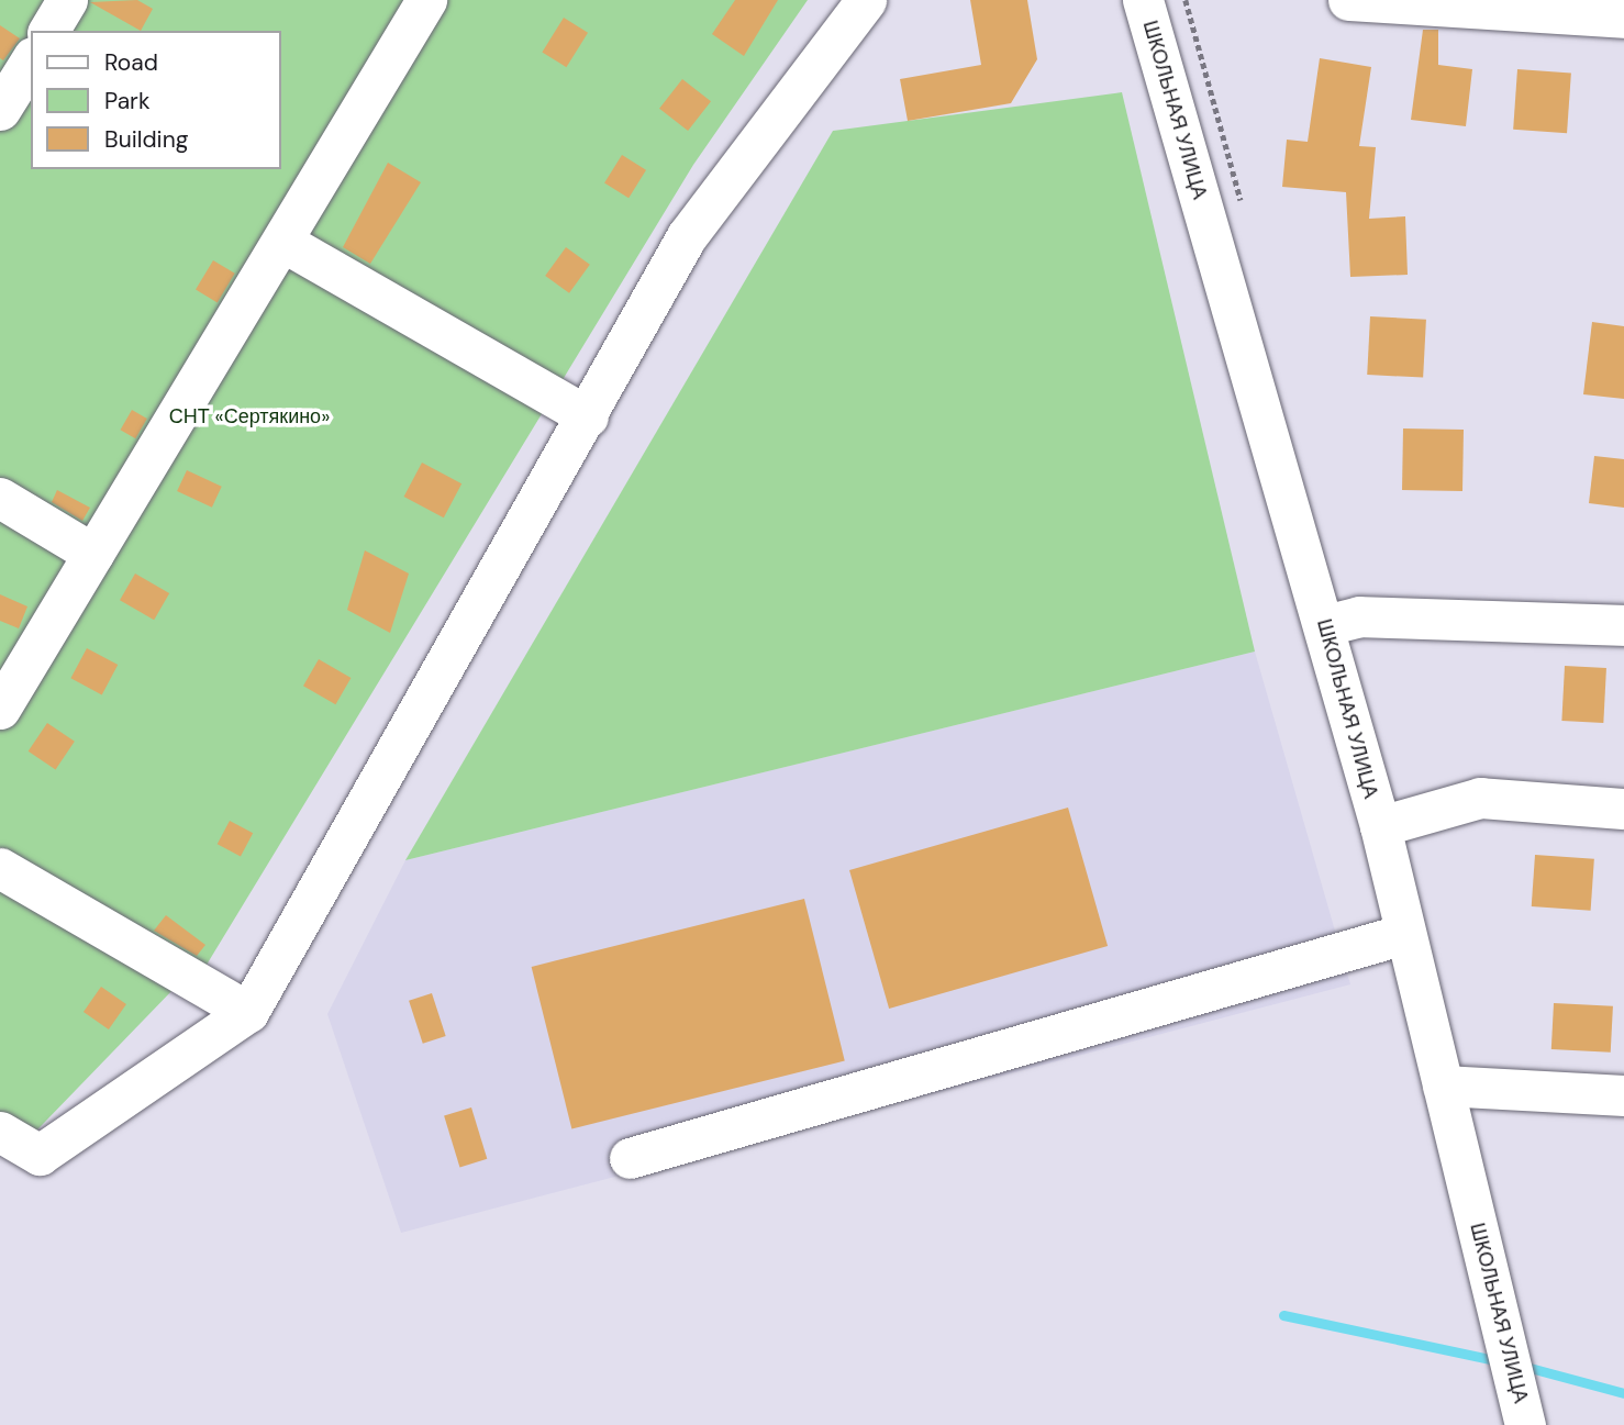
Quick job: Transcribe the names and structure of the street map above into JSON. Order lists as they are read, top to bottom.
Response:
{
  "streets": {
    "street": ["ШКОЛЬНАЯ УЛИЦА"]
  },
  "parks": ["СНТ «Сертякино»"],
  "legend": ["Road", "Park", "Building"]
}
